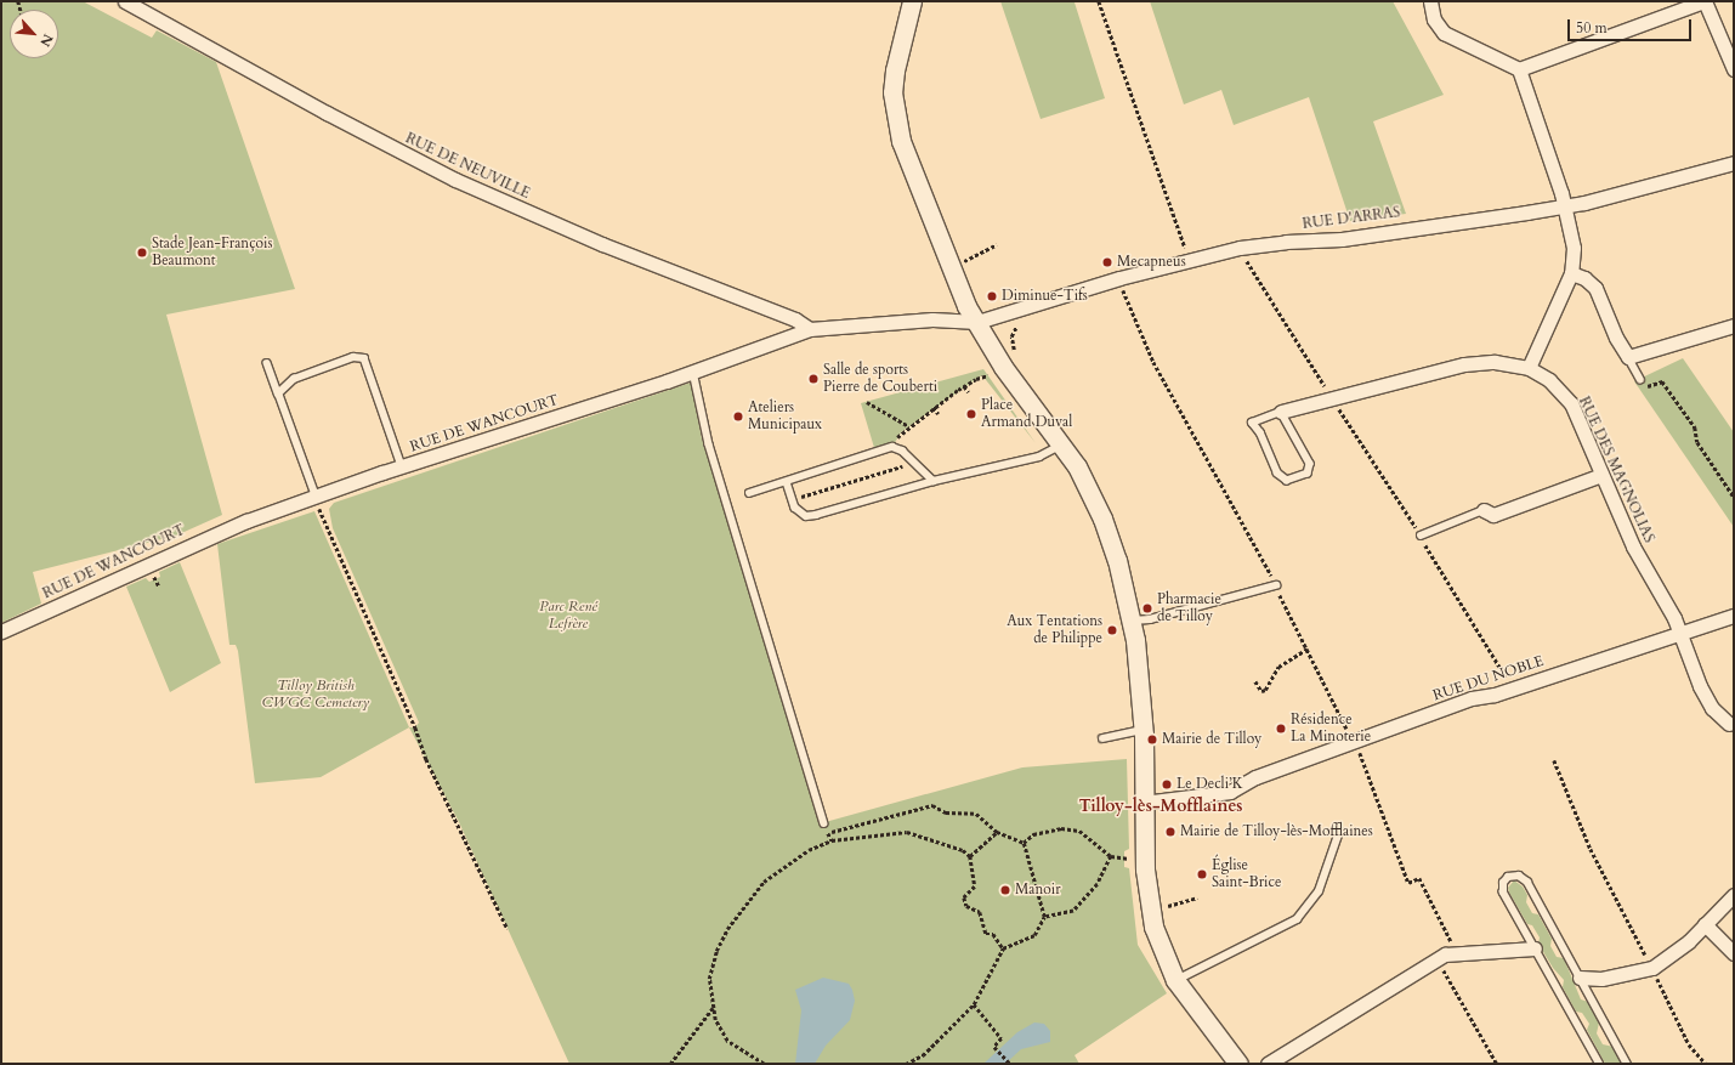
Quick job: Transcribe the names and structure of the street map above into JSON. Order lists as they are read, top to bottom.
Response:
{
  "streets": {
    "street": [
      "RUE DE NEUVILLE",
      "RUE D'ARRAS",
      "RUE DE WANCOURT",
      "RUE DES MAGNOLIAS",
      "RUE DU NOBLE"
    ]
  },
  "crossings": [
    ["RUE DE NEUVILLE", "RUE DE WANCOURT"],
    ["RUE D'ARRAS", "RUE DE WANCOURT"],
    ["RUE DES MAGNOLIAS", "RUE DU NOBLE"]
  ],
  "districts": ["Tilloy-lès-Mofflaines"],
  "parks": ["Parc René Lefrère", "Tilloy British CWGC Cemetery"],
  "places": [
    "Stade Jean-François Beaumont",
    "Mecapneus",
    "Diminue-Tifs",
    "Salle de sports Pierre de Couberti",
    "Place Armand Duval",
    "Ateliers Municipaux",
    "Pharmacie de Tilloy",
    "Aux Tentations de Philippe",
    "Résidence La Minoterie",
    "Mairie de Tilloy",
    "Le Decli’K",
    "Mairie de Tilloy-lès-Mofflaines",
    "Église Saint-Brice",
    "Manoir"
  ],
  "scale_bar": "50 m",
  "north": "bottom right"
}
